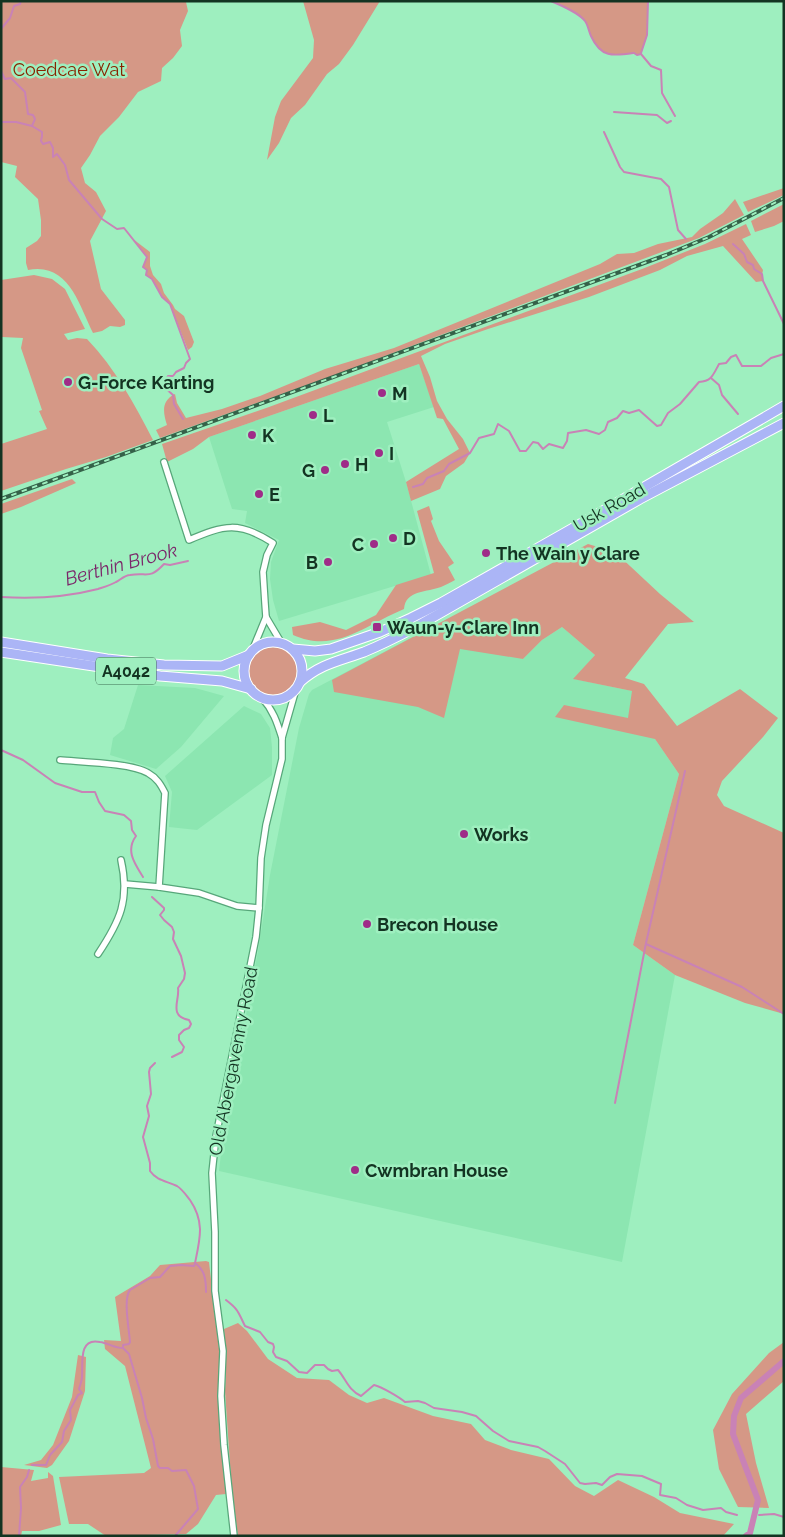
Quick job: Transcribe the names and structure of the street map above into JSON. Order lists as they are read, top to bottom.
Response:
{
  "streets": {
    "highway": ["Usk Road", "A4042"],
    "street": ["Old Abergavenny Road"]
  },
  "crossings": [
    ["Usk Road", "A4042"]
  ],
  "water": ["Berthin Brook"],
  "parks": ["Coedcae Wat"],
  "places": {
    "other": [
      "G-Force Karting",
      "M",
      "L",
      "K",
      "I",
      "H",
      "G",
      "E",
      "D",
      "C",
      "The Wain y Clare",
      "B",
      "Works",
      "Brecon House",
      "Cwmbran House"
    ],
    "transit": ["Waun-y-Clare Inn"]
  }
}
